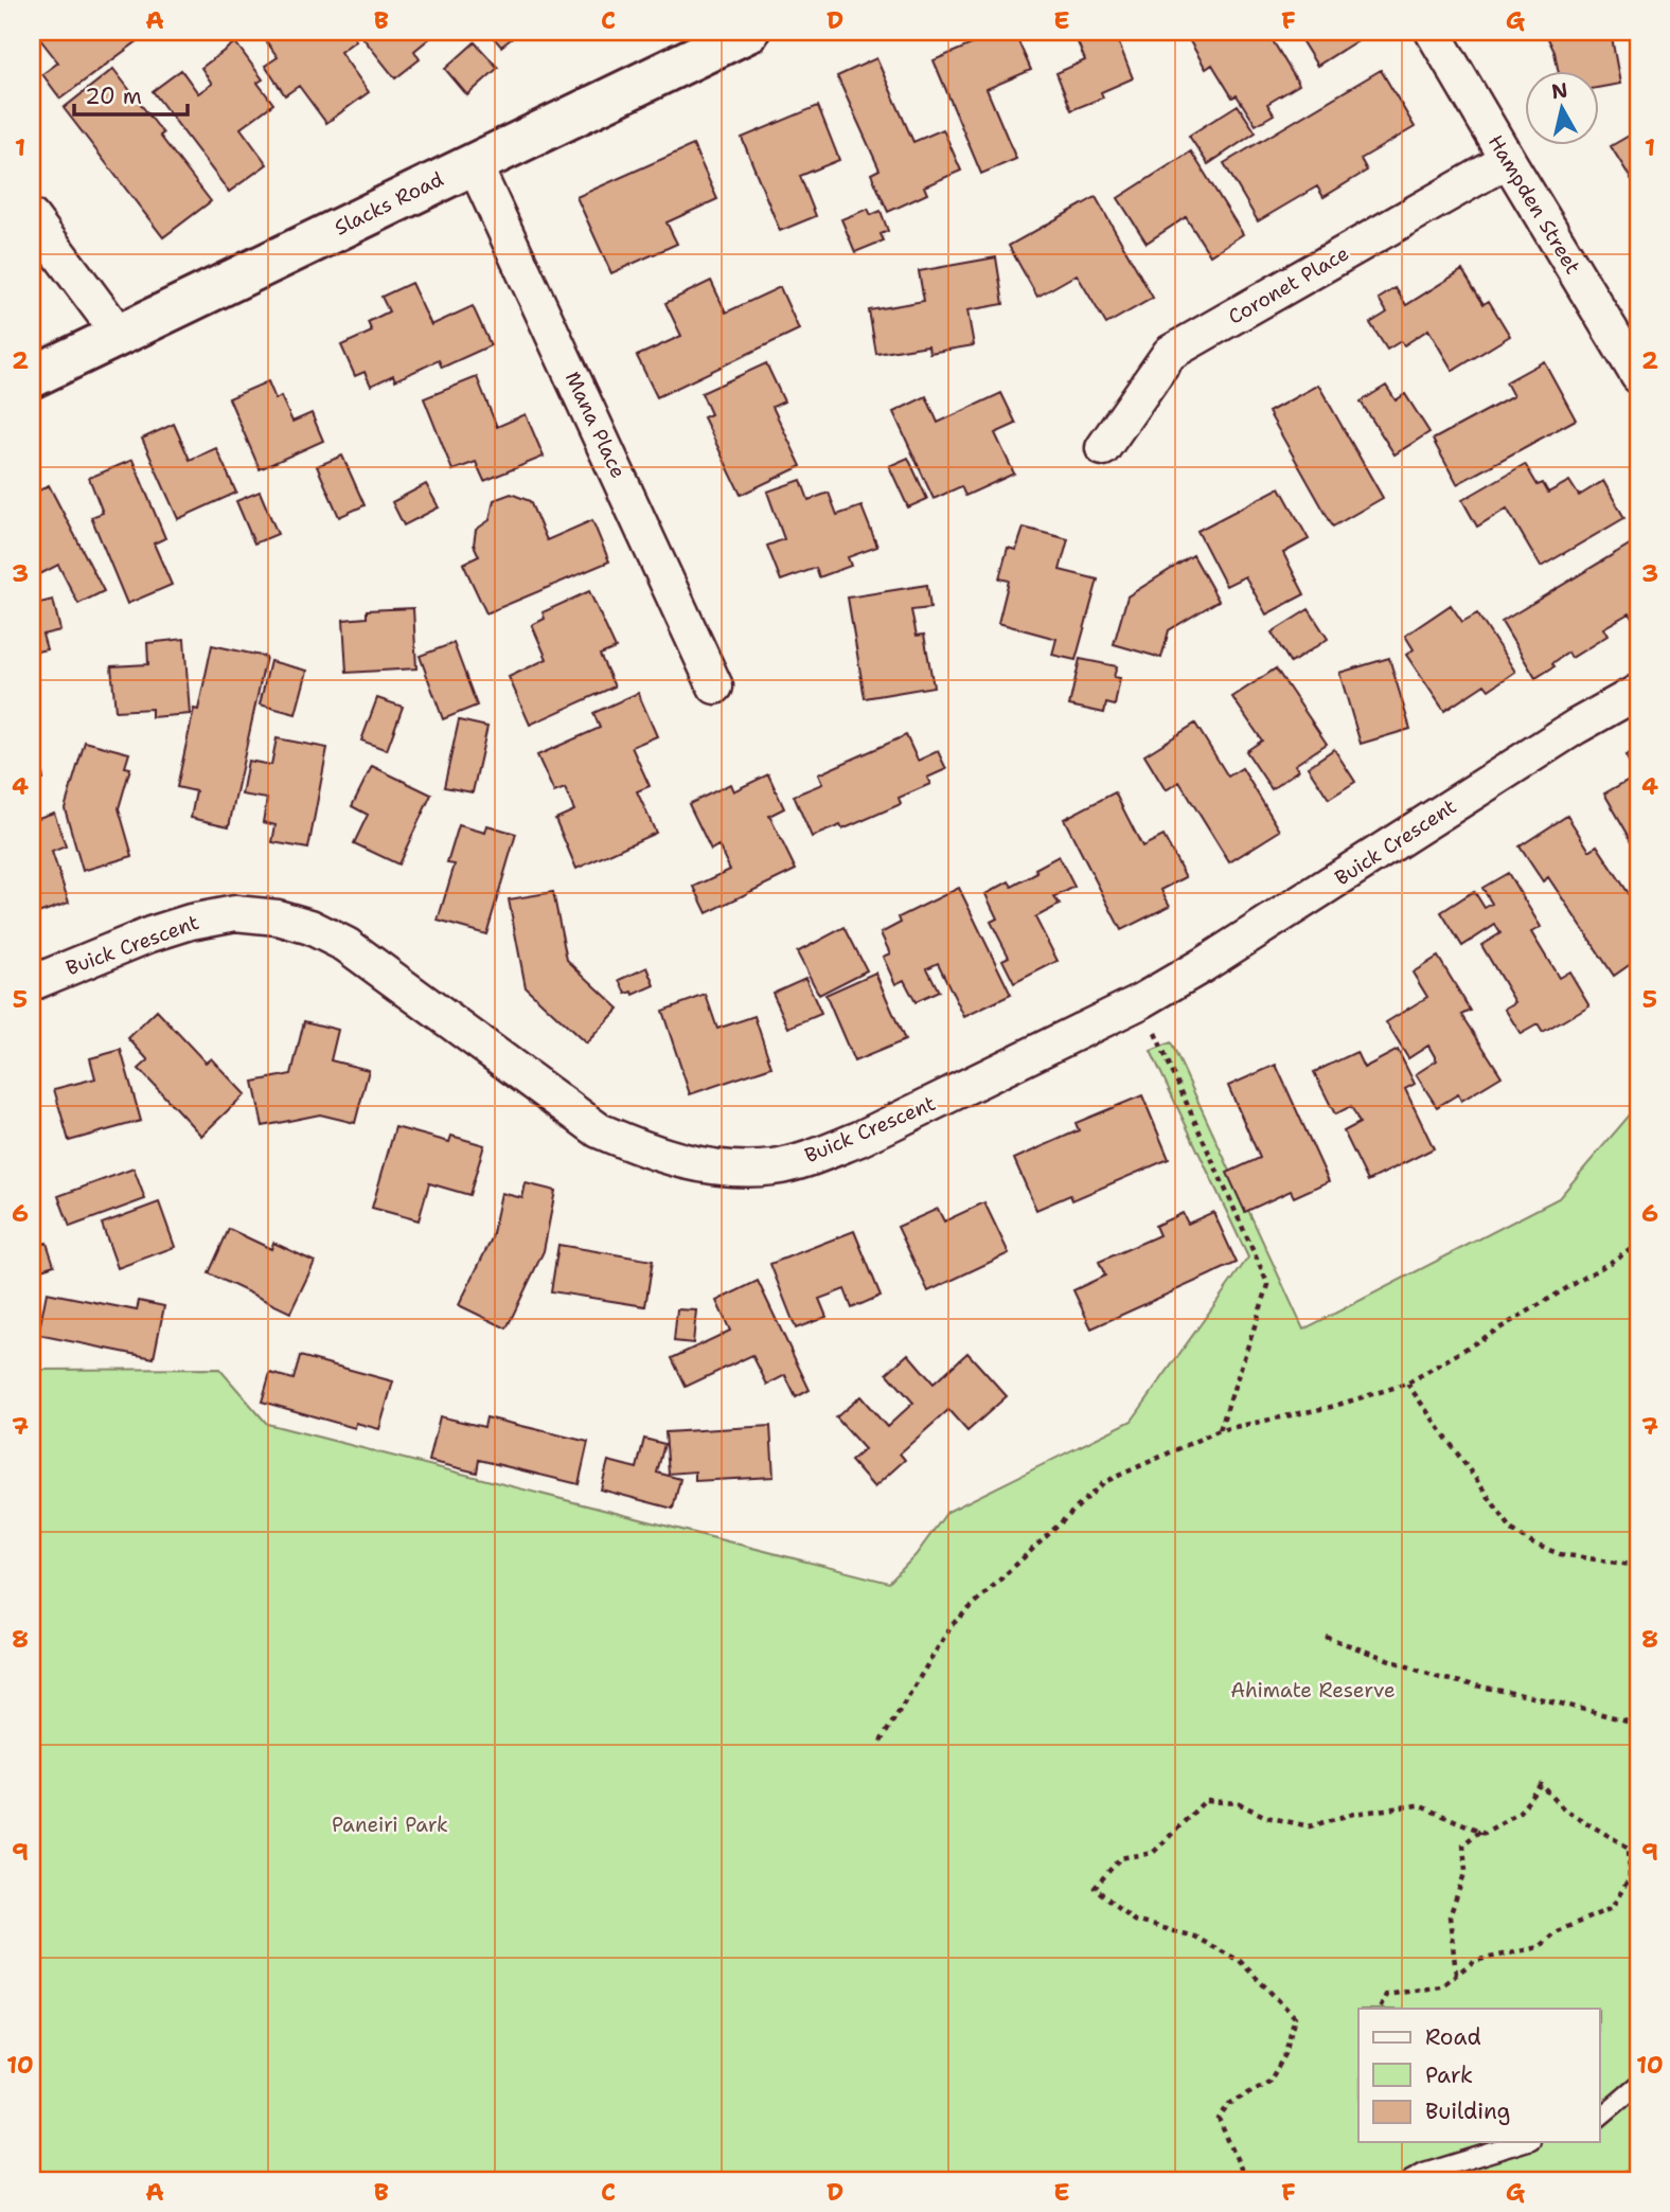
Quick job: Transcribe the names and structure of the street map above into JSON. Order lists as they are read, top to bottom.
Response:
{
  "streets": {
    "street": [
      "Slacks Road",
      "Hampden Street",
      "Coronet Place",
      "Mana Place",
      "Buick Crescent"
    ]
  },
  "crossings": [
    ["Slacks Road", "Mana Place"],
    ["Hampden Street", "Coronet Place"]
  ],
  "parks": ["Ahimate Reserve", "Paneiri Park"],
  "legend": ["Road", "Park", "Building"],
  "scale_bar": "20 m",
  "north": "top",
  "grid": {
    "columns": [
      "A",
      "B",
      "C",
      "D",
      "E",
      "F",
      "G"
    ],
    "rows": [
      "1",
      "2",
      "3",
      "4",
      "5",
      "6",
      "7",
      "8",
      "9",
      "10"
    ]
  }
}
